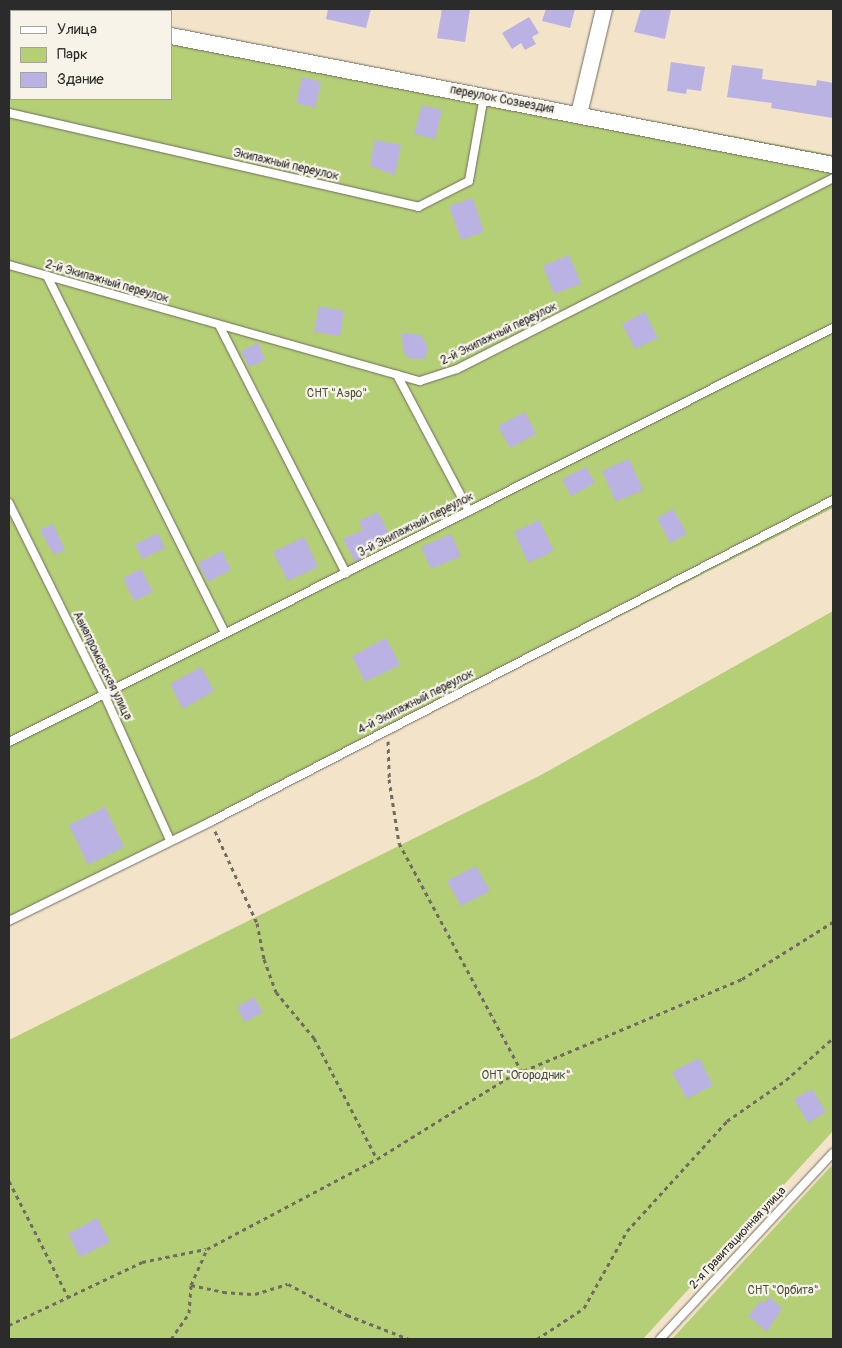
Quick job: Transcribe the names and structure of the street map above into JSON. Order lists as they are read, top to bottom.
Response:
{
  "streets": {
    "street": ["переулок Созвездия"],
    "lane": [
      "Экипажный переулок",
      "2-й Экипажный переулок",
      "3-й Экипажный переулок",
      "Авиапромовская улица",
      "4-й Экипажный переулок",
      "2-я Гравитационная улица"
    ]
  },
  "crossings": [
    ["переулок Созвездия", "Экипажный переулок"],
    ["3-й Экипажный переулок", "Авиапромовская улица"],
    ["Авиапромовская улица", "4-й Экипажный переулок"]
  ],
  "parks": ["СНТ \"Аэро\"", "ОНТ \"Огородник\"", "СНТ \"Орбита\""],
  "legend": ["Улица", "Парк", "Здание"]
}
